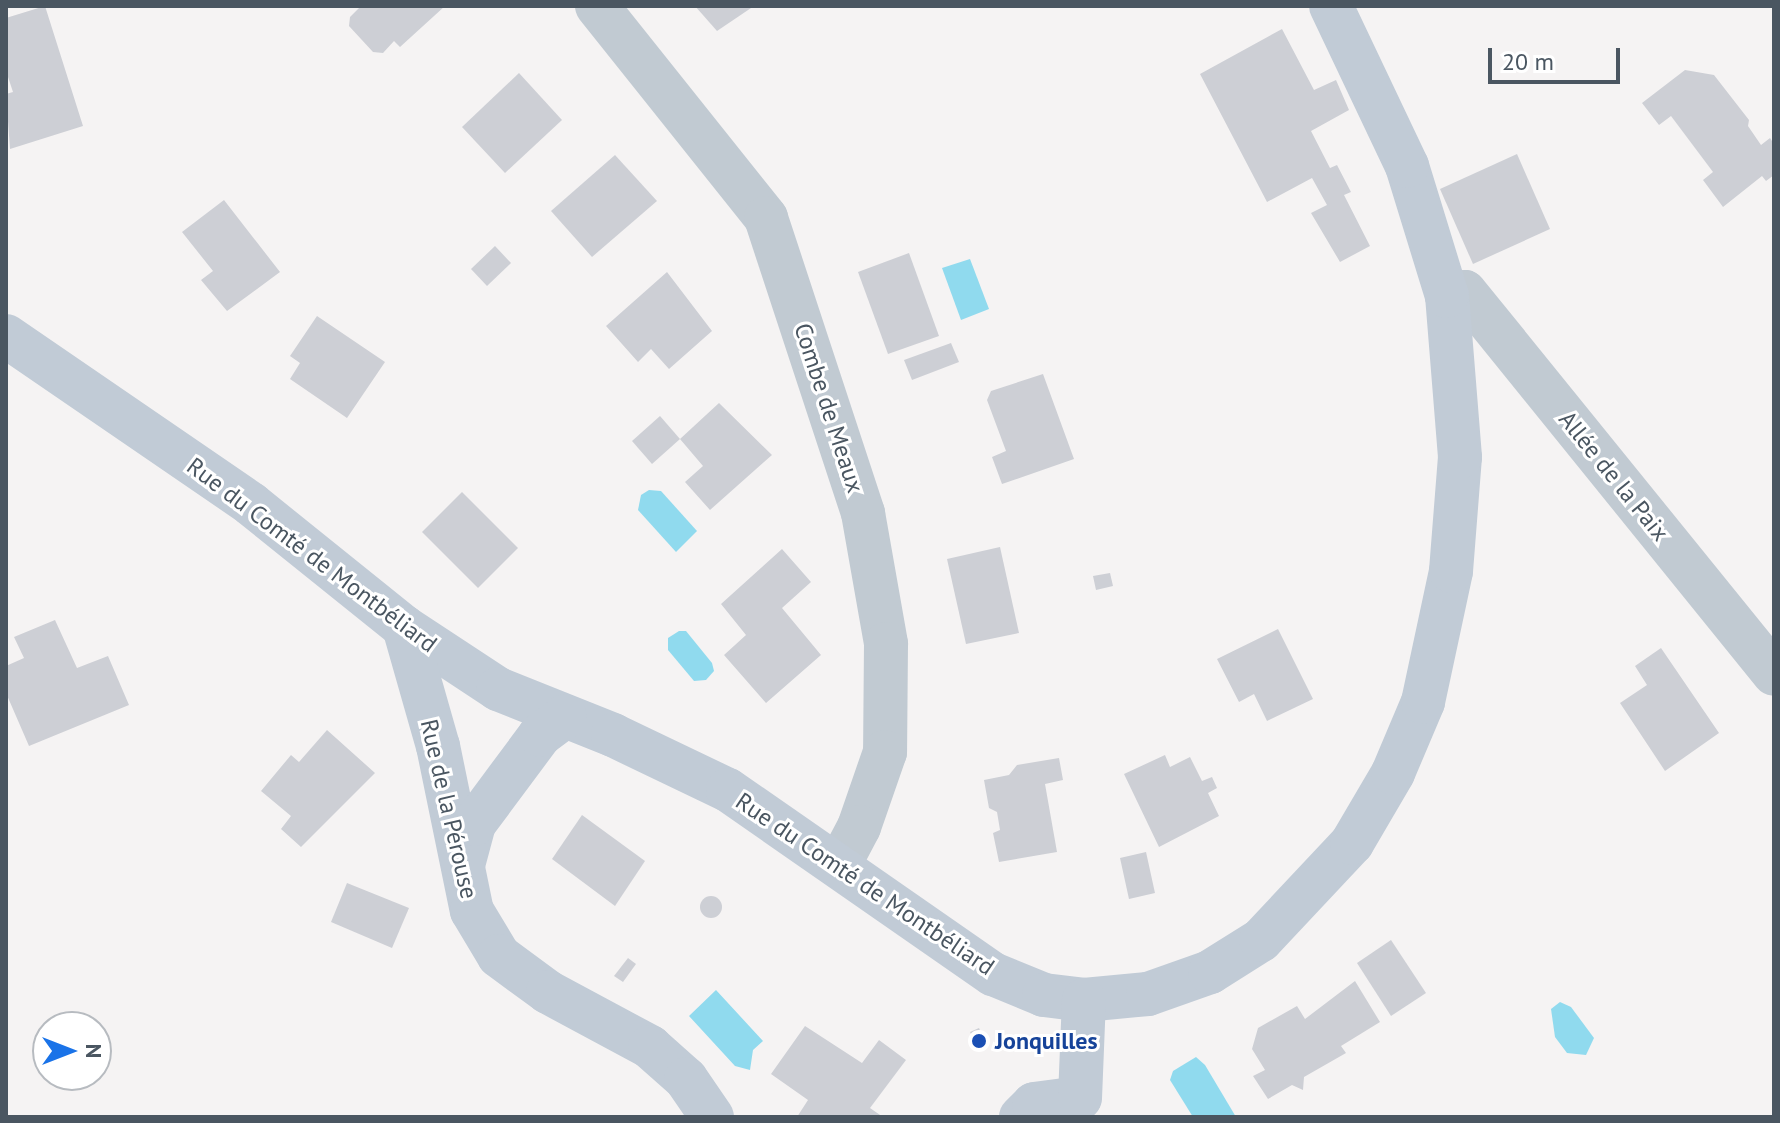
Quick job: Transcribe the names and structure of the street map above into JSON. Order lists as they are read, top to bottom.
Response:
{
  "streets": {
    "street": [
      "Combe de Meaux",
      "Allée de la Paix",
      "Rue du Comté de Montbéliard",
      "Rue de la Pérouse"
    ]
  },
  "crossings": [
    ["Combe de Meaux", "Rue du Comté de Montbéliard"],
    ["Allée de la Paix", "Rue du Comté de Montbéliard"],
    ["Rue du Comté de Montbéliard", "Rue de la Pérouse"]
  ],
  "places": ["Jonquilles"],
  "scale_bar": "20 m",
  "north": "right"
}
